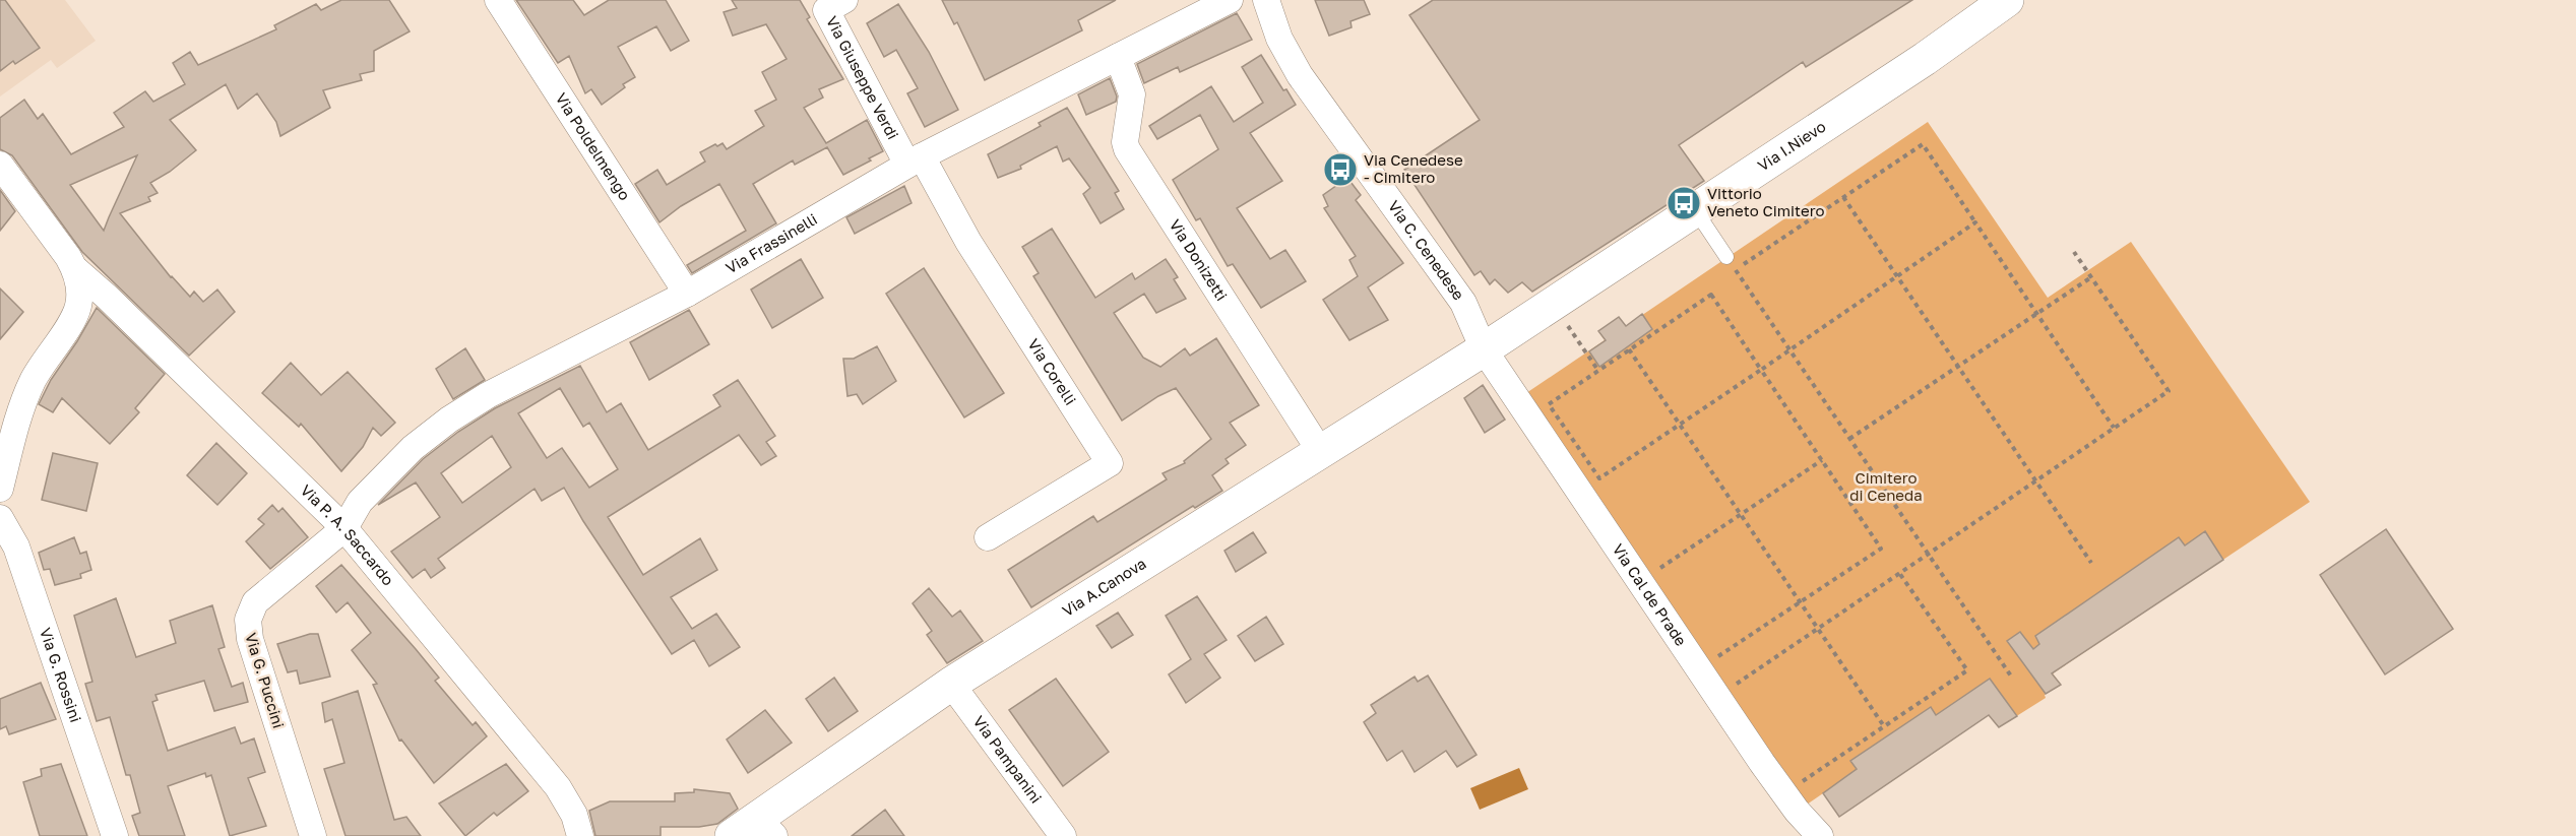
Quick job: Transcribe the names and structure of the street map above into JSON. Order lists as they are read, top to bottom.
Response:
{
  "streets": {
    "street": [
      "Via Giuseppe Verdi",
      "Via I.Nievo",
      "Via Poldelmengo",
      "Via Frassinelli",
      "Via C. Cenedese",
      "Via Donizetti",
      "Via Corelli",
      "Via P. A. Saccardo",
      "Via A.Canova",
      "Via Cal de Prade",
      "Via G. Rossini",
      "Via G. Puccini",
      "Via Pampanini"
    ]
  },
  "crossings": [
    ["Via Giuseppe Verdi", "Via Frassinelli"],
    ["Via Giuseppe Verdi", "Via Corelli"],
    ["Via I.Nievo", "Via C. Cenedese"],
    ["Via I.Nievo", "Via A.Canova"],
    ["Via I.Nievo", "Via Cal de Prade"],
    ["Via Poldelmengo", "Via Frassinelli"],
    ["Via Frassinelli", "Via Donizetti"],
    ["Via Frassinelli", "Via Corelli"],
    ["Via Frassinelli", "Via P. A. Saccardo"],
    ["Via Frassinelli", "Via G. Puccini"],
    ["Via C. Cenedese", "Via A.Canova"],
    ["Via C. Cenedese", "Via Cal de Prade"],
    ["Via Donizetti", "Via A.Canova"],
    ["Via P. A. Saccardo", "Via G. Puccini"],
    ["Via A.Canova", "Via Cal de Prade"],
    ["Via A.Canova", "Via Pampanini"]
  ],
  "parks": ["Cimitero di Ceneda"],
  "places": {
    "bus stop": ["Via Cenedese - Cimitero", "Vittorio Veneto Cimitero"]
  }
}
